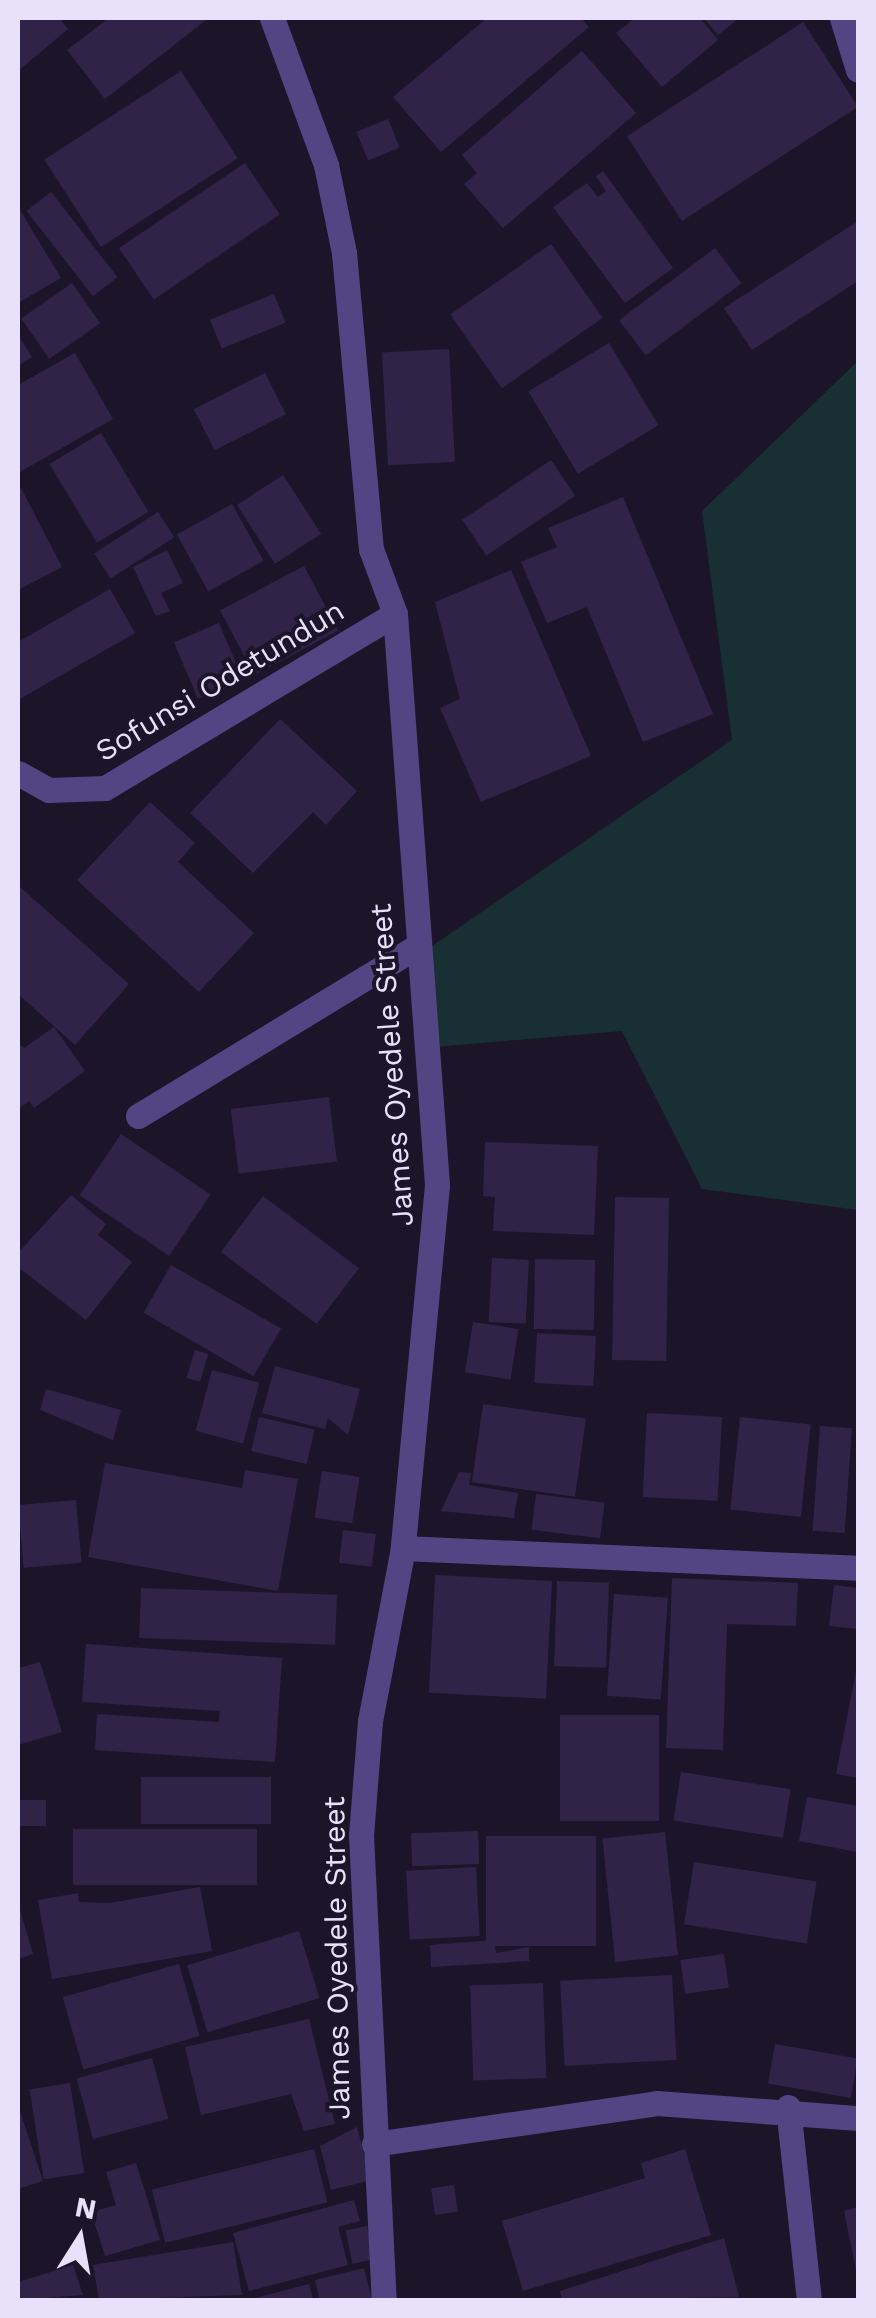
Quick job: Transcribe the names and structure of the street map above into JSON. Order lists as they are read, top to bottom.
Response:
{
  "streets": {
    "street": ["Sofunsi Odetundun", "James Oyedele Street"]
  },
  "crossings": [
    ["Sofunsi Odetundun", "James Oyedele Street"]
  ],
  "north": "top"
}
